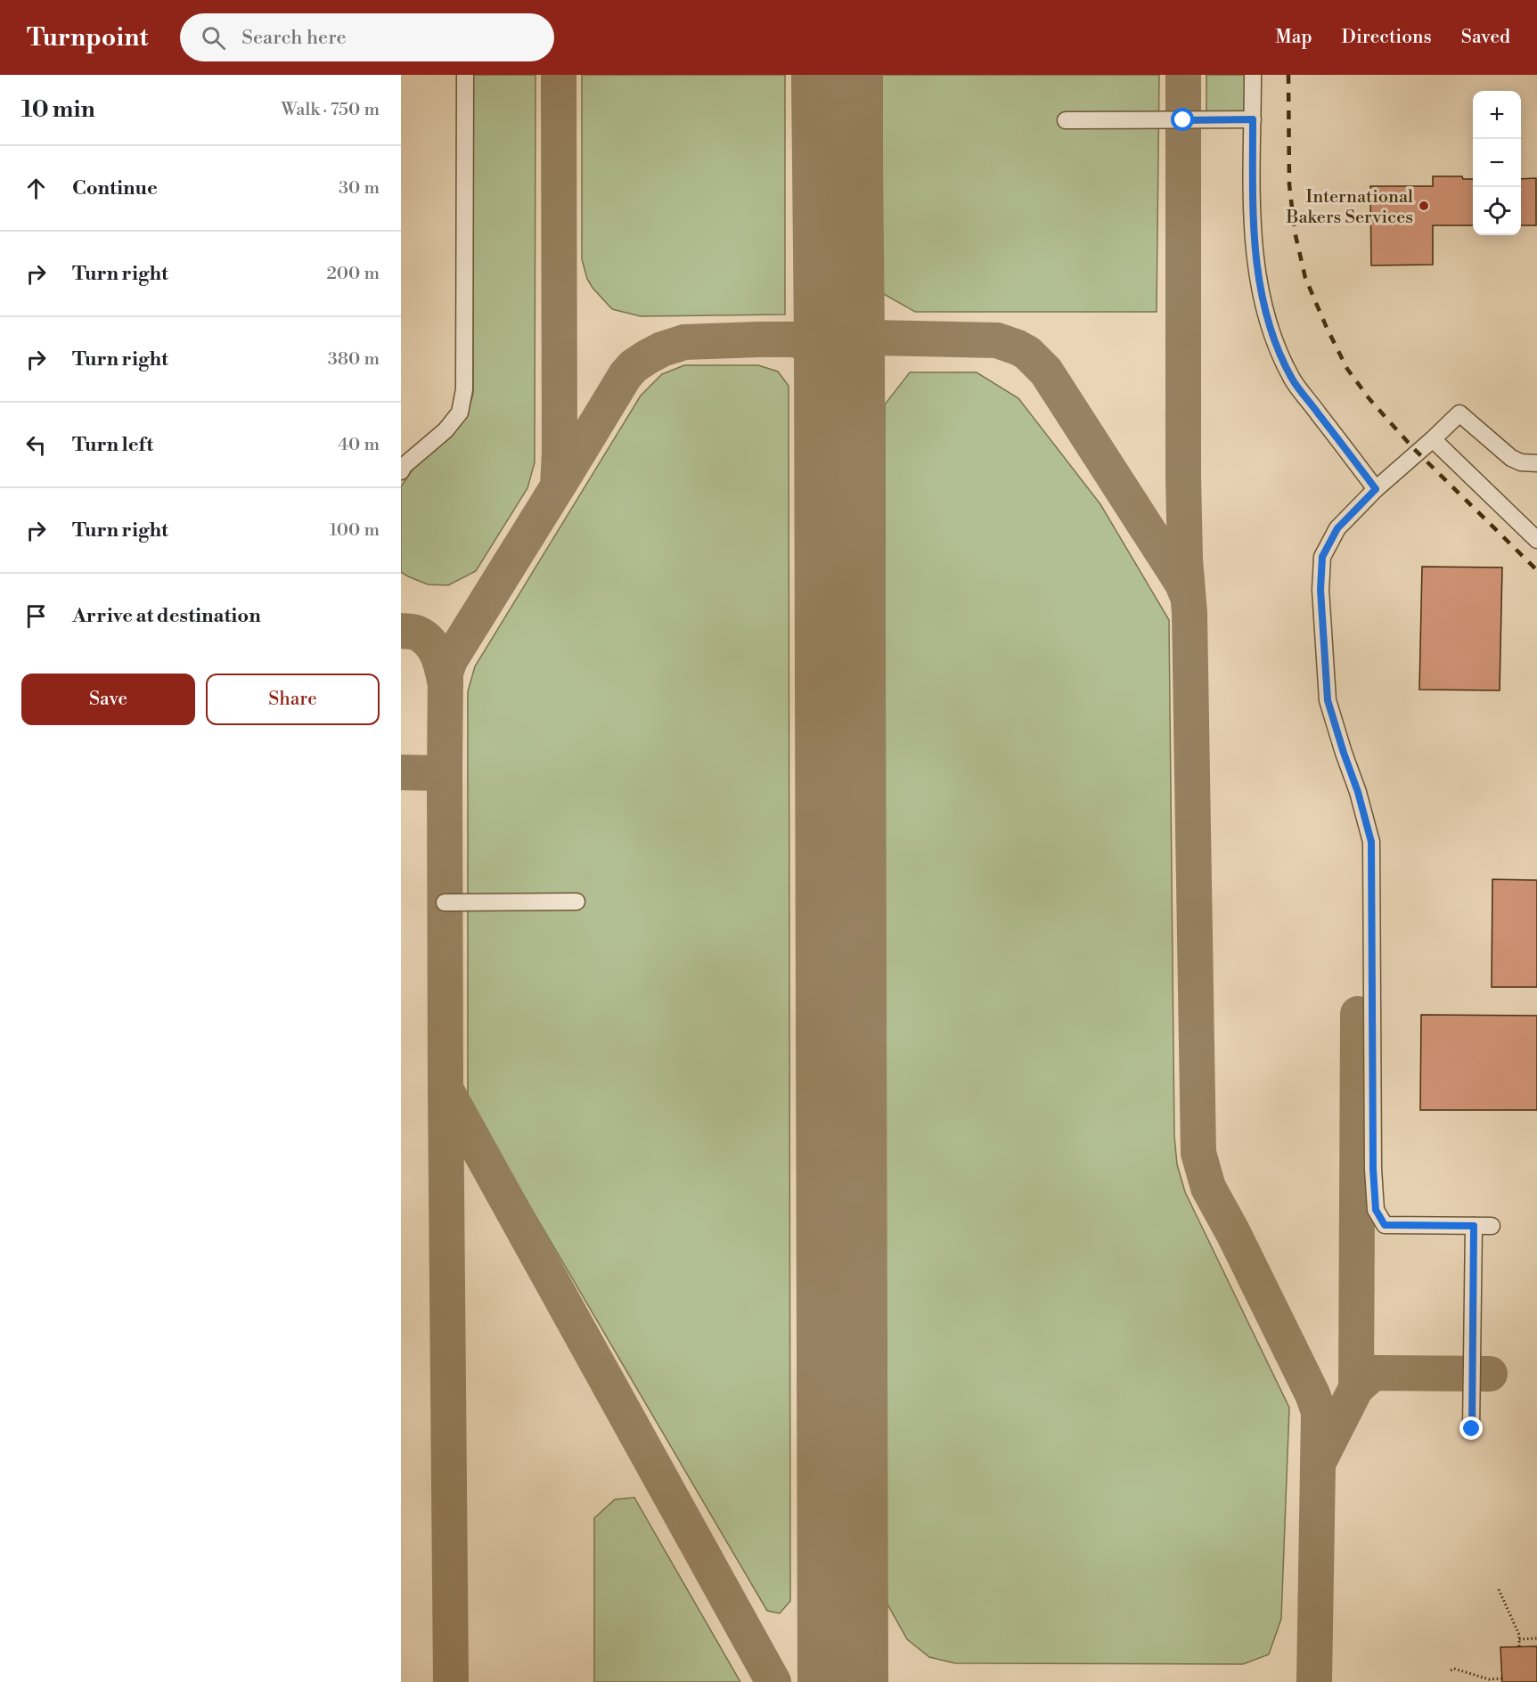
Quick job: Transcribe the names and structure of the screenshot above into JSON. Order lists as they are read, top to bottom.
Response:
{
  "places": ["International Bakers Services"],
  "page": {
    "header": "Turnpoint",
    "search": "Search here",
    "nav": ["Map", "Directions", "Saved"],
    "heading": ["10 min", "Walk · 750 m"],
    "map_buttons": ["+", "−"],
    "list": [
      ["Continue", "30 m"],
      ["Turn right", "200 m"],
      ["Turn right", "380 m"],
      ["Turn left", "40 m"],
      ["Turn right", "100 m"],
      "Arrive at destination"
    ],
    "buttons": ["Save", "Share"]
  }
}
